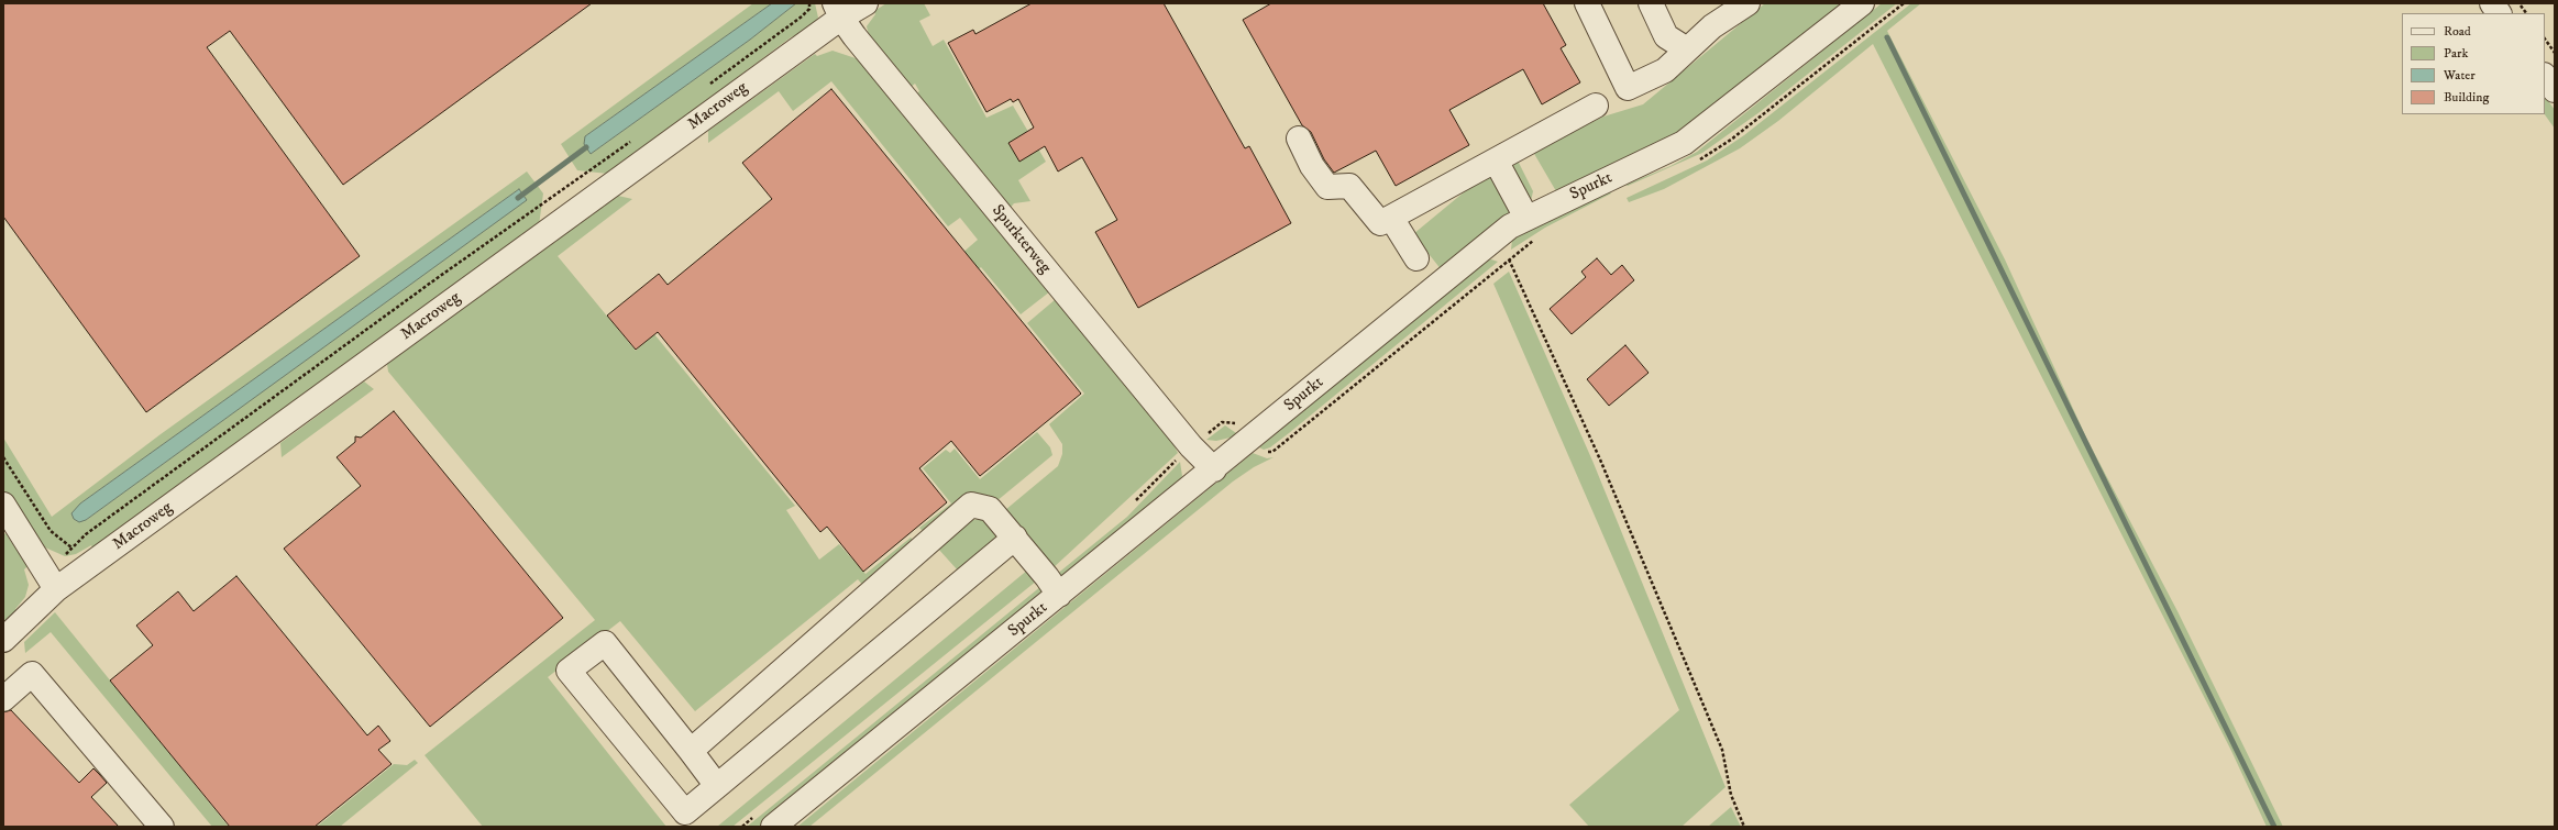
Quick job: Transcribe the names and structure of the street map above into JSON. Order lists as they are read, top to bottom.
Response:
{
  "streets": {
    "street": ["Macroweg", "Spurkt", "Spurkterweg"]
  },
  "crossings": [
    ["Macroweg", "Spurkterweg"],
    ["Spurkt", "Spurkterweg"]
  ],
  "legend": [
    "Road",
    "Park",
    "Water",
    "Building"
  ]
}
